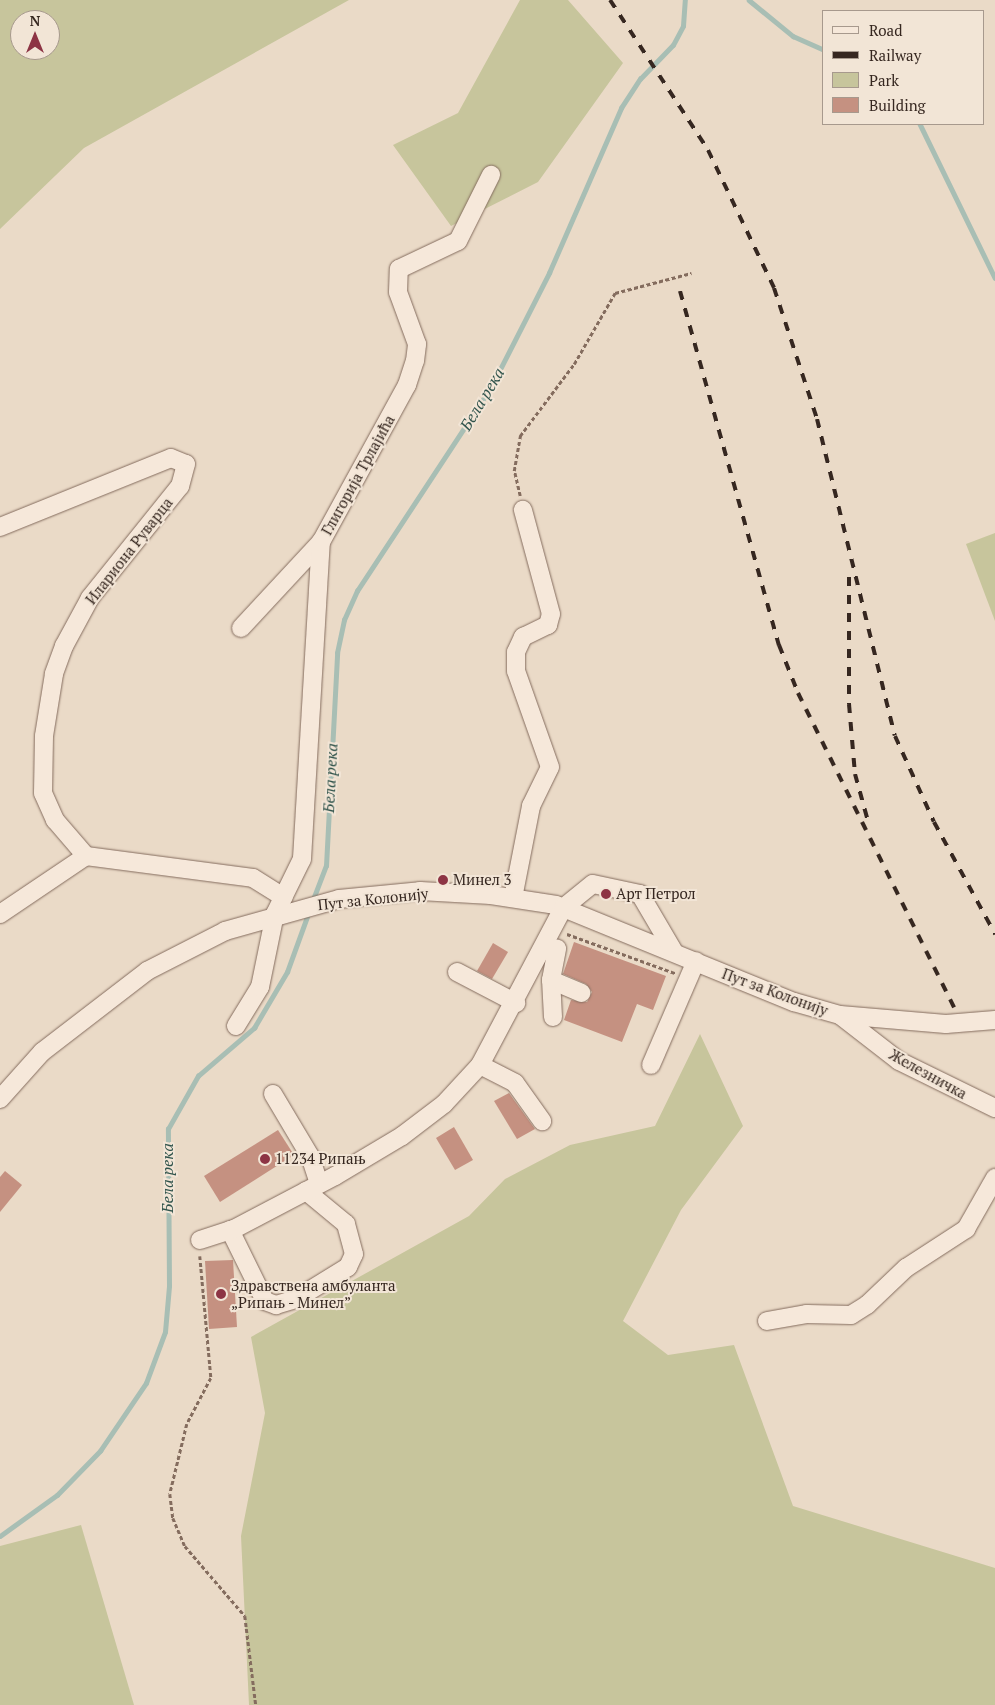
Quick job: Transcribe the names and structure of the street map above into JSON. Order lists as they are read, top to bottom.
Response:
{
  "streets": {
    "street": [
      "Глигорија Трлајића",
      "Илариона Руварца",
      "Пут за Колонију",
      "Железничка"
    ]
  },
  "crossings": [
    ["Глигорија Трлајића", "Пут за Колонију"],
    ["Пут за Колонију", "Железничка"]
  ],
  "water": ["Бела река"],
  "places": [
    "Минел 3",
    "Арт Петрол",
    "11234 Рипањ",
    "Здравствена амбуланта „Рипањ - Минел”"
  ],
  "legend": [
    "Road",
    "Railway",
    "Park",
    "Building"
  ],
  "north": "top"
}
